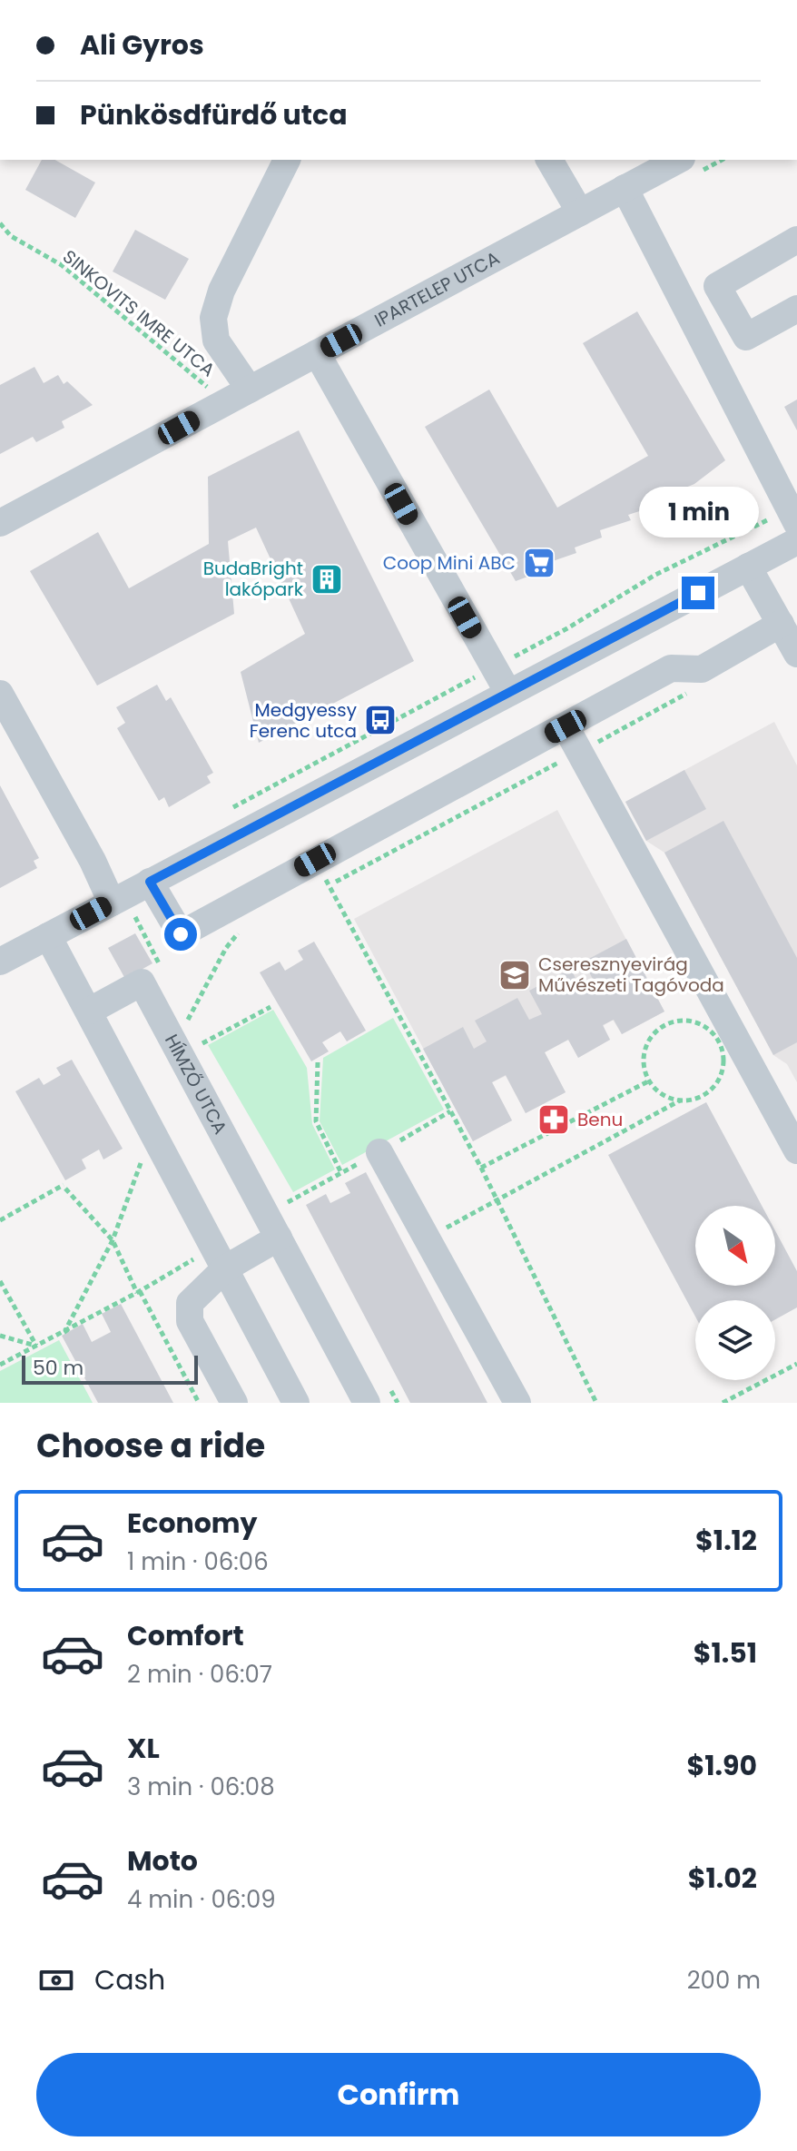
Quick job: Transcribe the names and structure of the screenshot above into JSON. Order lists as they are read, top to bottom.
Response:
{
  "streets": {
    "street": ["IPARTELEP UTCA", "HÍMZŐ UTCA"],
    "path": ["SINKOVITS IMRE UTCA"]
  },
  "crossings": [
    ["IPARTELEP UTCA", "SINKOVITS IMRE UTCA"]
  ],
  "places": {
    "supermarket": ["Coop Mini ABC"],
    "building": ["BudaBright lakópark"],
    "bus stop": ["Medgyessy Ferenc utca"],
    "school or university": ["Cseresznyevirág Művészeti Tagóvoda"],
    "pharmacy": ["Benu"]
  },
  "scale_bar": "50 m",
  "north": "bottom right",
  "page": {
    "banner": ["Ali Gyros", "Pünkösdfürdő utca"],
    "bubble": "1 min",
    "scale": "50 m",
    "heading": "Choose a ride",
    "list": [
      {
        "name": "Economy",
        "note": "1 min · 06:06",
        "value": "$1.12"
      },
      {
        "name": "Comfort",
        "note": "2 min · 06:07",
        "value": "$1.51"
      },
      {
        "name": "XL",
        "note": "3 min · 06:08",
        "value": "$1.90"
      },
      {
        "name": "Moto",
        "note": "4 min · 06:09",
        "value": "$1.02"
      }
    ],
    "pay": ["Cash", "200 m"],
    "buttons": "Confirm"
  }
}
